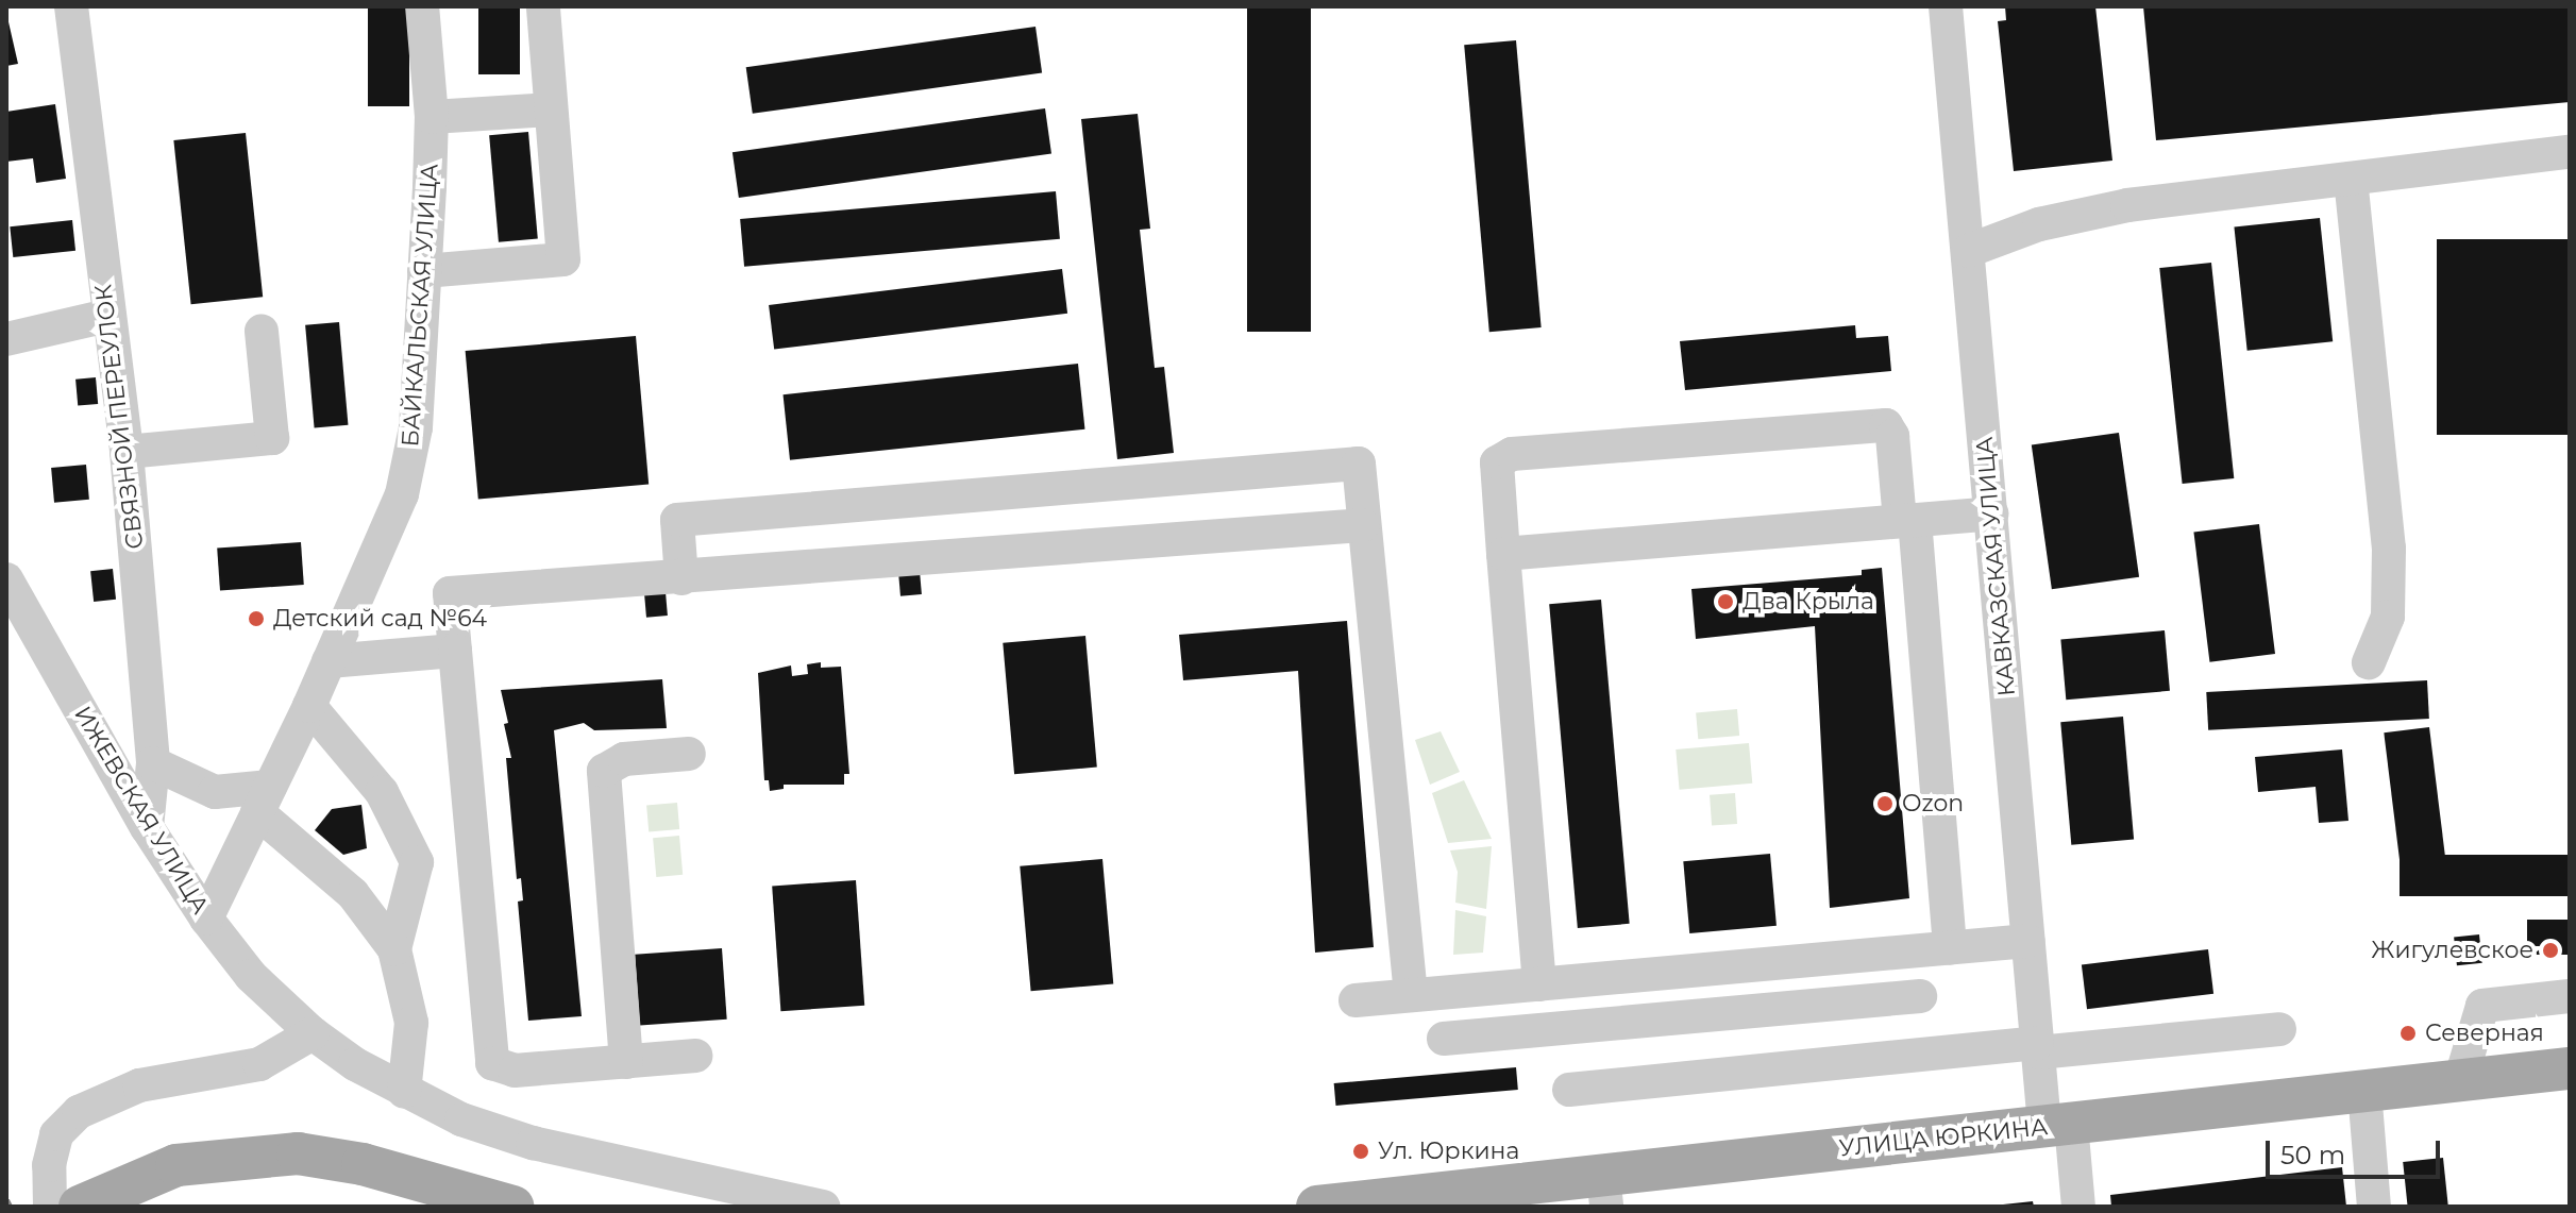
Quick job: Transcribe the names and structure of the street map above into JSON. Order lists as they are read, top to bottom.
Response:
{
  "streets": {
    "main road": ["УЛИЦА ЮРКИНА"],
    "street": [
      "БАЙКАЛЬСКАЯ УЛИЦА",
      "СВЯЗНОЙ ПЕРЕУЛОК",
      "КАВКАЗСКАЯ УЛИЦА",
      "ИЖЕВСКАЯ УЛИЦА"
    ]
  },
  "crossings": [
    ["БАЙКАЛЬСКАЯ УЛИЦА", "ИЖЕВСКАЯ УЛИЦА"],
    ["СВЯЗНОЙ ПЕРЕУЛОК", "ИЖЕВСКАЯ УЛИЦА"],
    ["КАВКАЗСКАЯ УЛИЦА", "УЛИЦА ЮРКИНА"]
  ],
  "places": [
    "Два Крыла",
    "Детский сад №64",
    "Ozon",
    "Жигулевское",
    "Северная",
    "Ул. Юркина"
  ],
  "scale_bar": "50 m"
}
